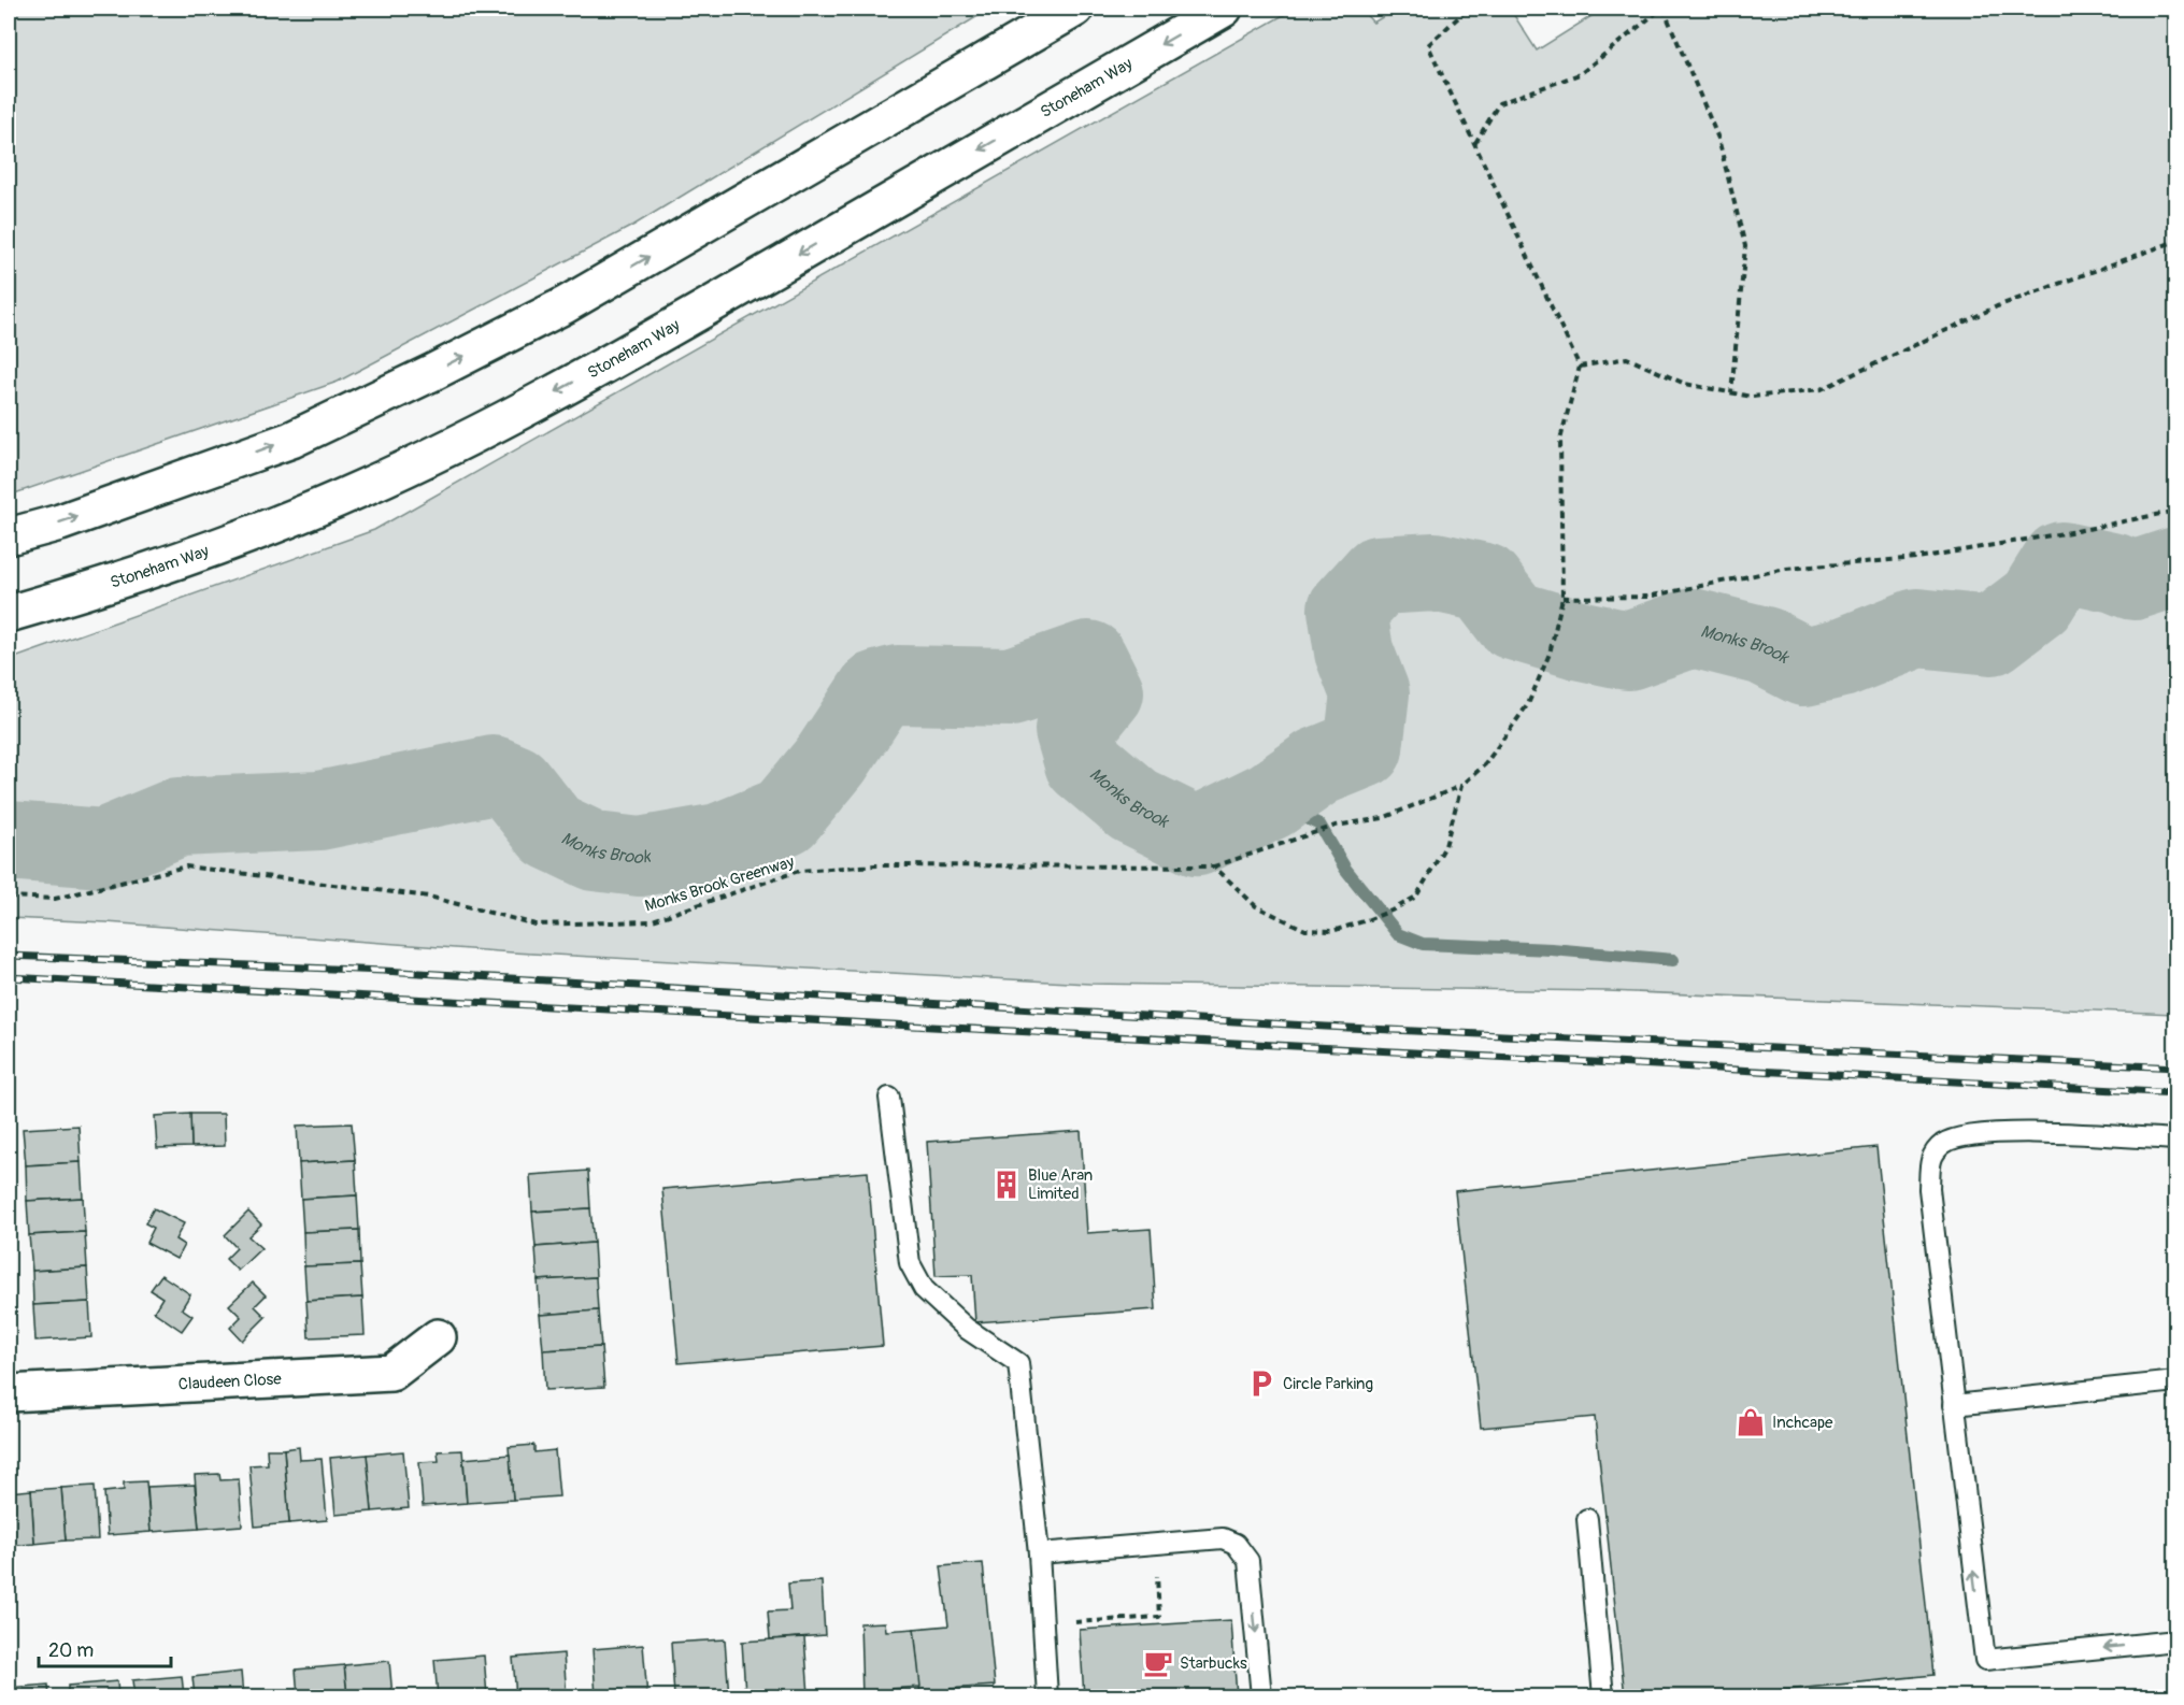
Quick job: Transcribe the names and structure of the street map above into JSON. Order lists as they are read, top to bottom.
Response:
{
  "streets": {
    "main road": ["Stoneham Way", "Claudeen Close"],
    "path": ["Monks Brook Greenway"]
  },
  "water": ["Monks Brook"],
  "places": {
    "building": ["Blue Aran Limited"],
    "parking": ["Circle Parking"],
    "shop": ["Inchcape"],
    "cafe": ["Starbucks"]
  },
  "scale_bar": "20 m"
}
